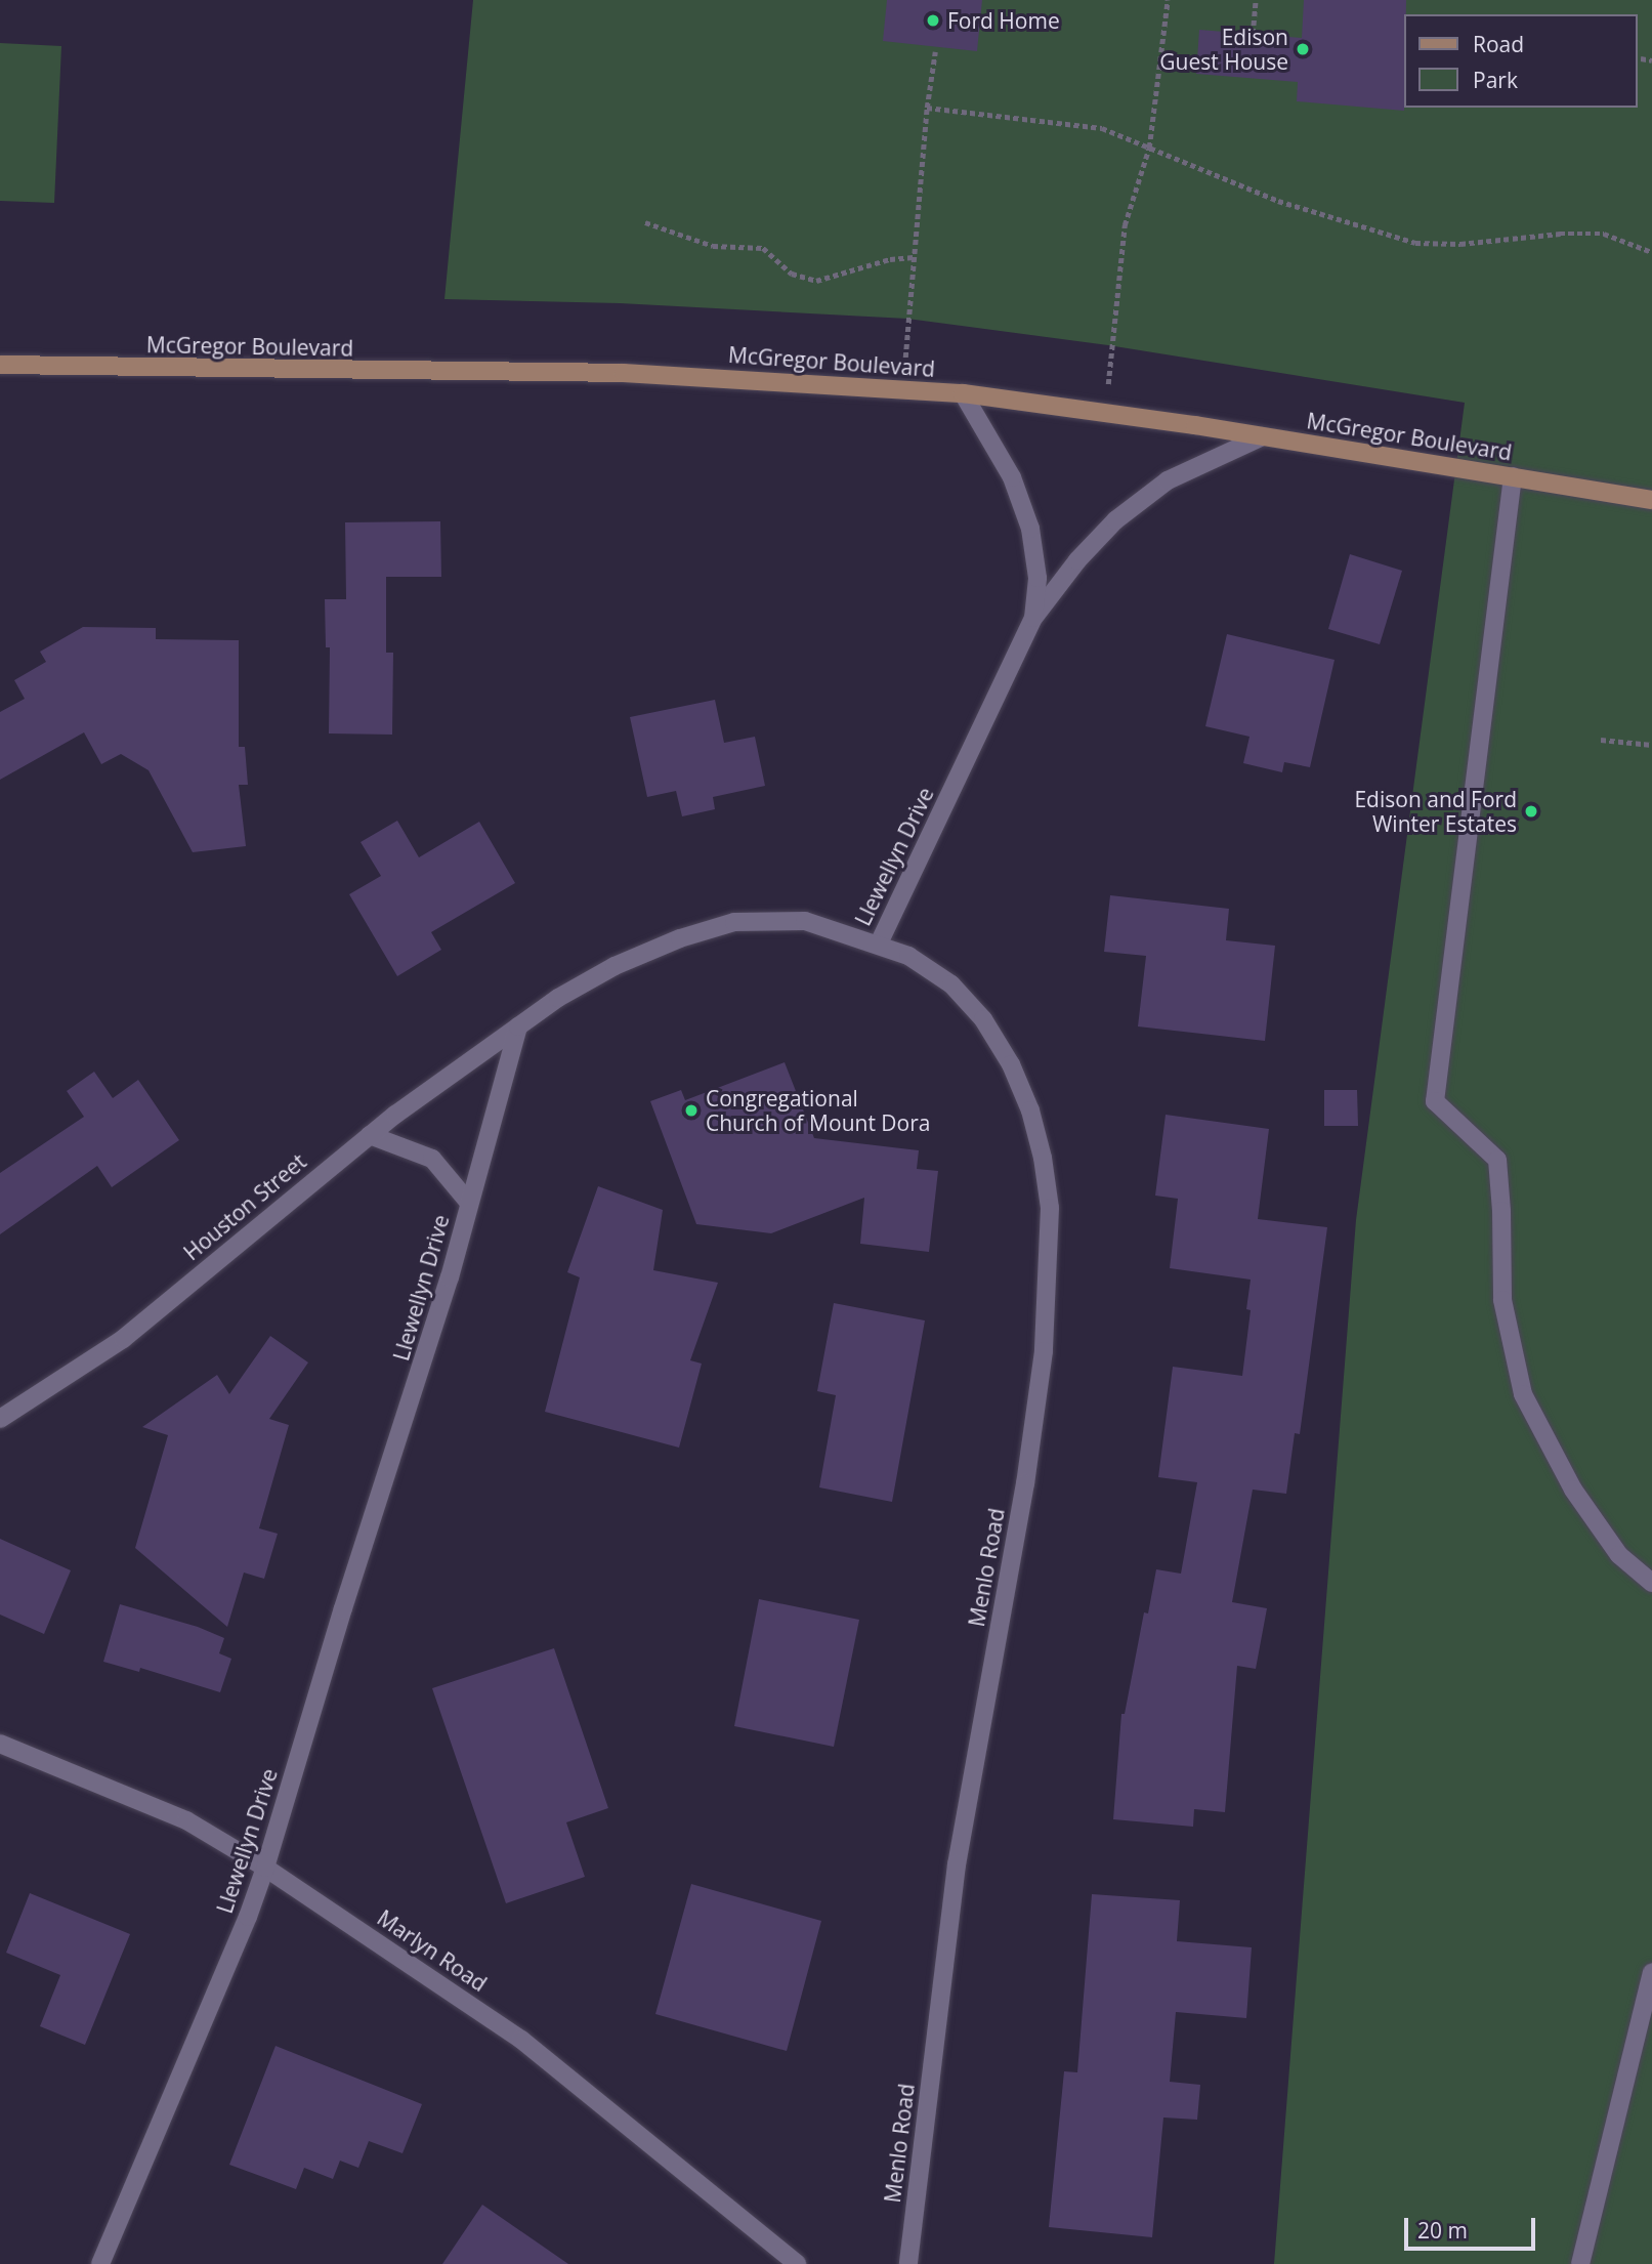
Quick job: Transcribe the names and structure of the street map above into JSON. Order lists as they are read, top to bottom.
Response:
{
  "streets": {
    "main road": ["McGregor Boulevard"],
    "street": [
      "Llewellyn Drive",
      "Houston Street",
      "Menlo Road",
      "Marlyn Road"
    ]
  },
  "crossings": [
    ["McGregor Boulevard", "Llewellyn Drive"],
    ["Llewellyn Drive", "Houston Street"],
    ["Llewellyn Drive", "Menlo Road"],
    ["Llewellyn Drive", "Marlyn Road"]
  ],
  "places": [
    "Ford Home",
    "Edison Guest House",
    "Edison and Ford Winter Estates",
    "Congregational Church of Mount Dora"
  ],
  "legend": ["Road", "Park"],
  "scale_bar": "20 m"
}
